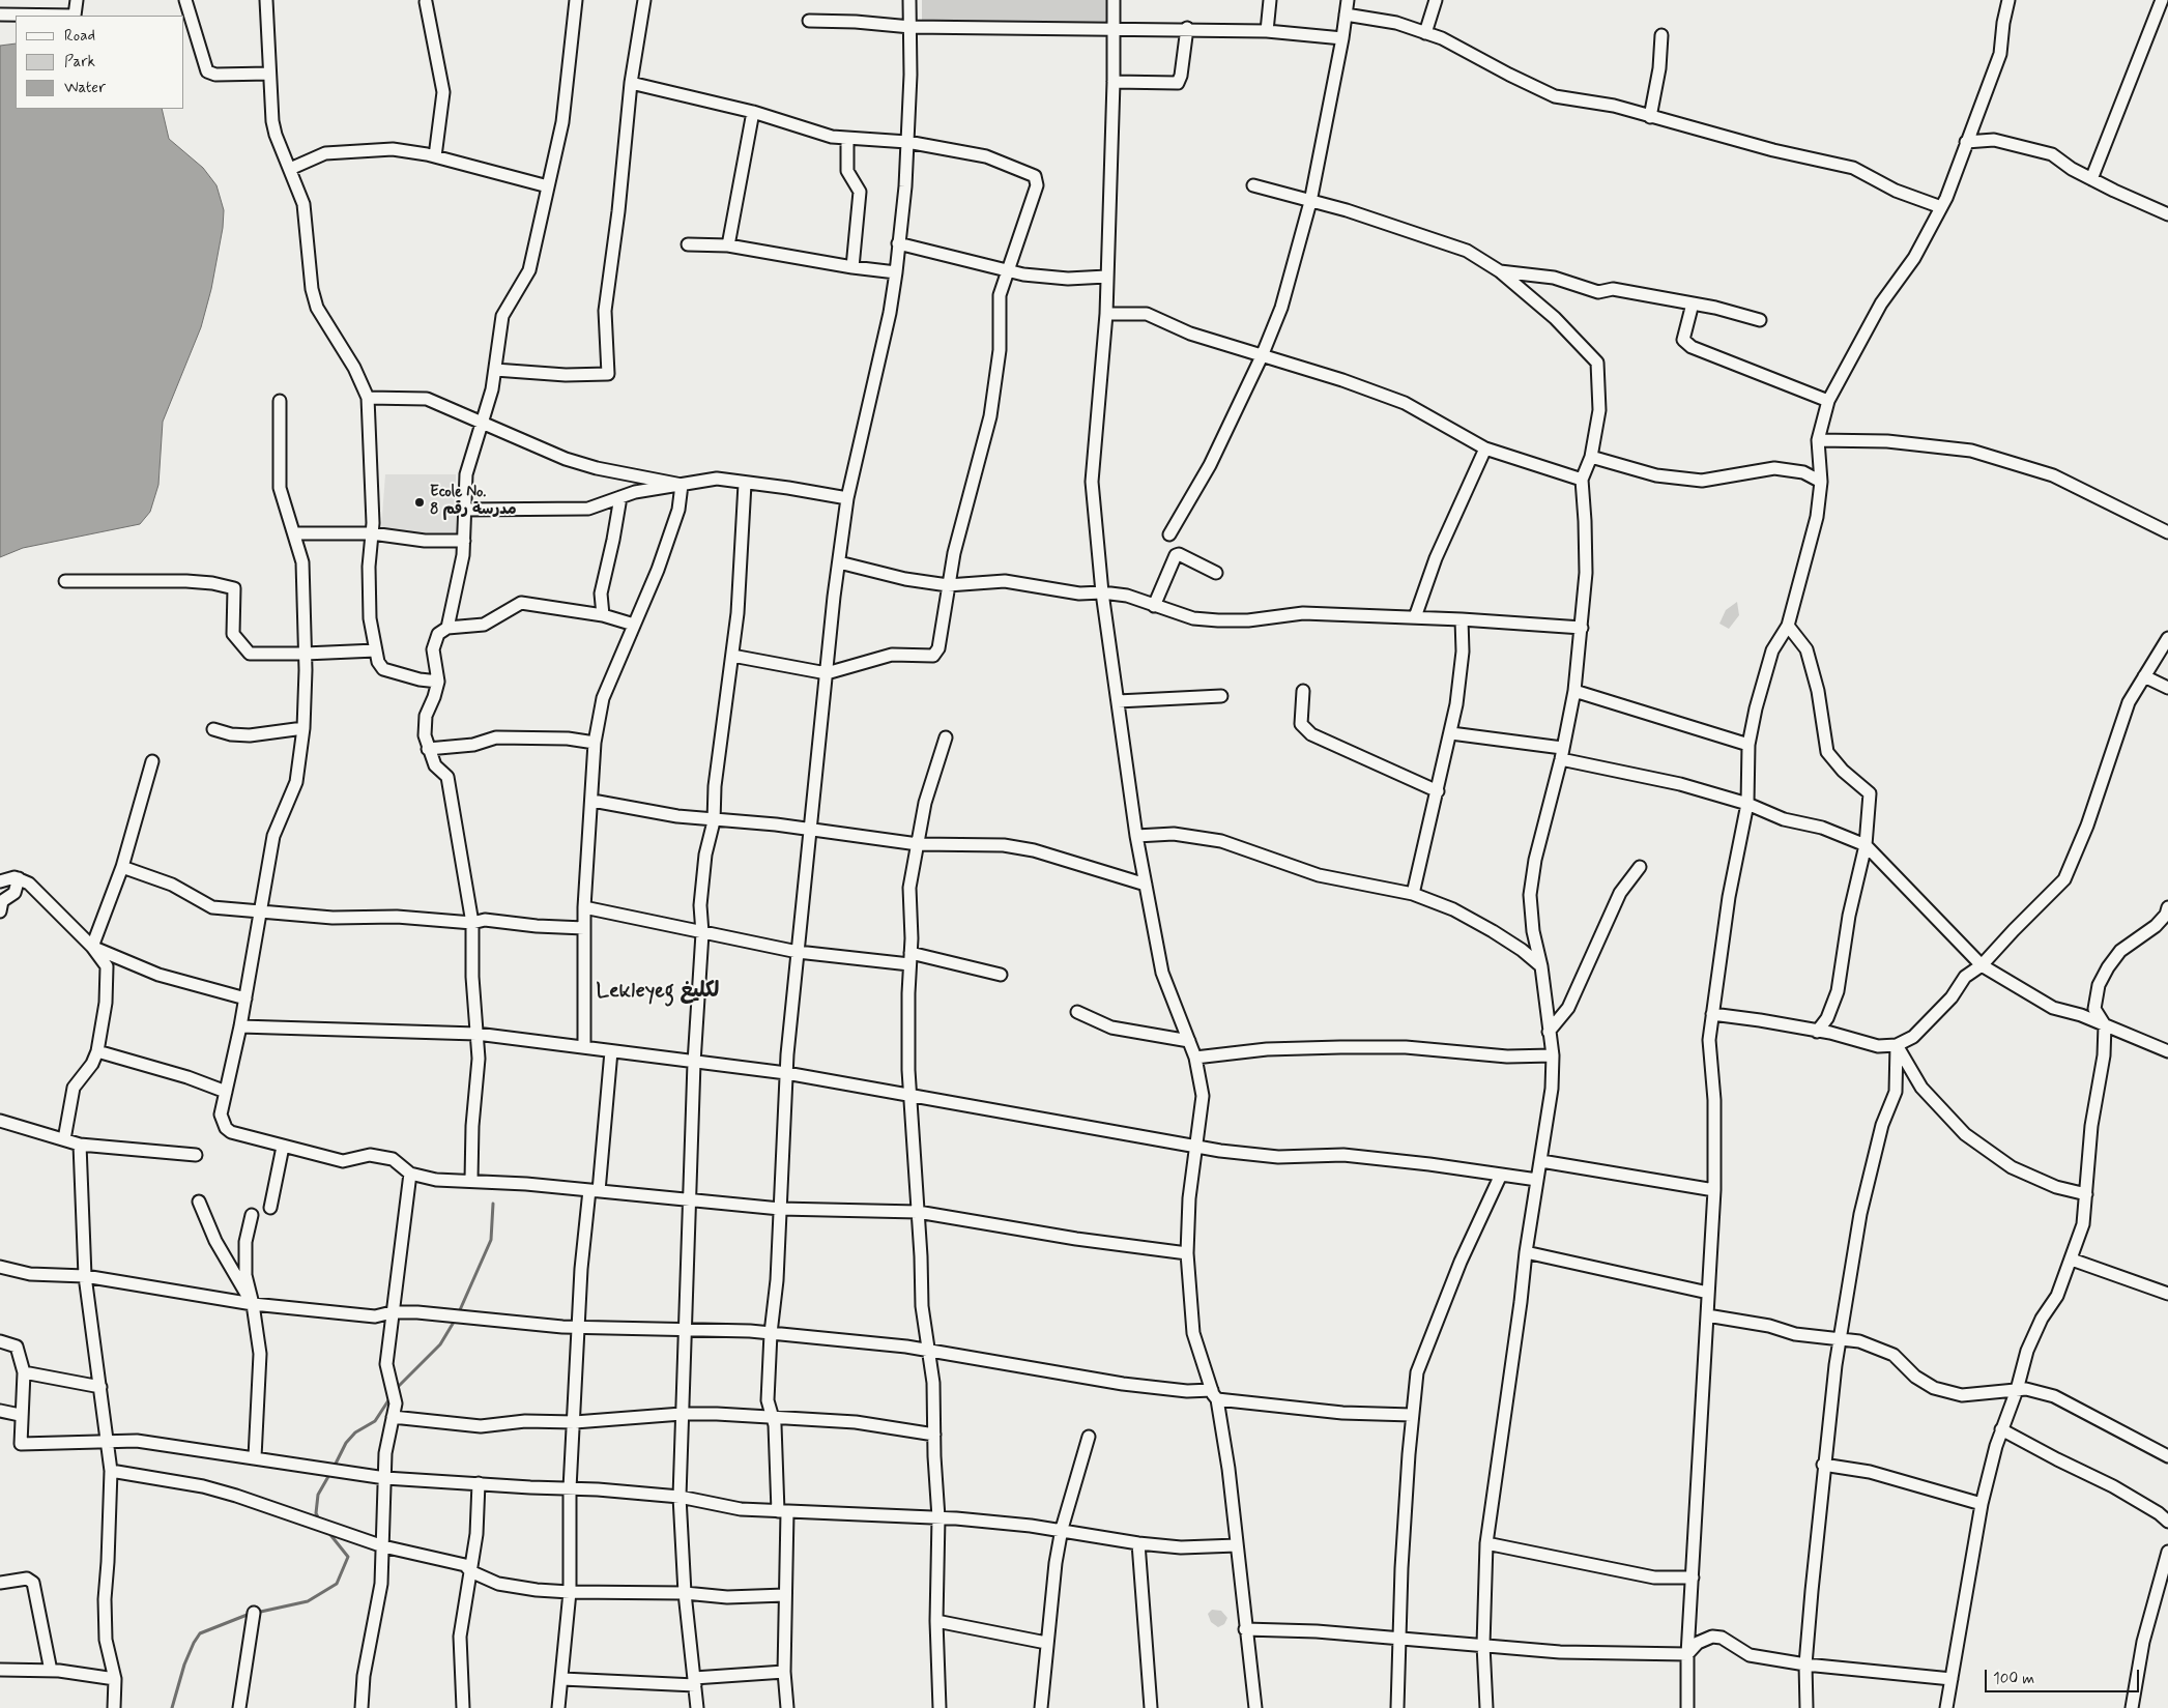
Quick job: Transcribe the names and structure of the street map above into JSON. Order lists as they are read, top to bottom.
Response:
{
  "districts": ["Lekleyeg لكليغ"],
  "places": ["Ecole No. 8 مدرسة رقم"],
  "legend": ["Road", "Park", "Water"],
  "scale_bar": "100 m"
}
